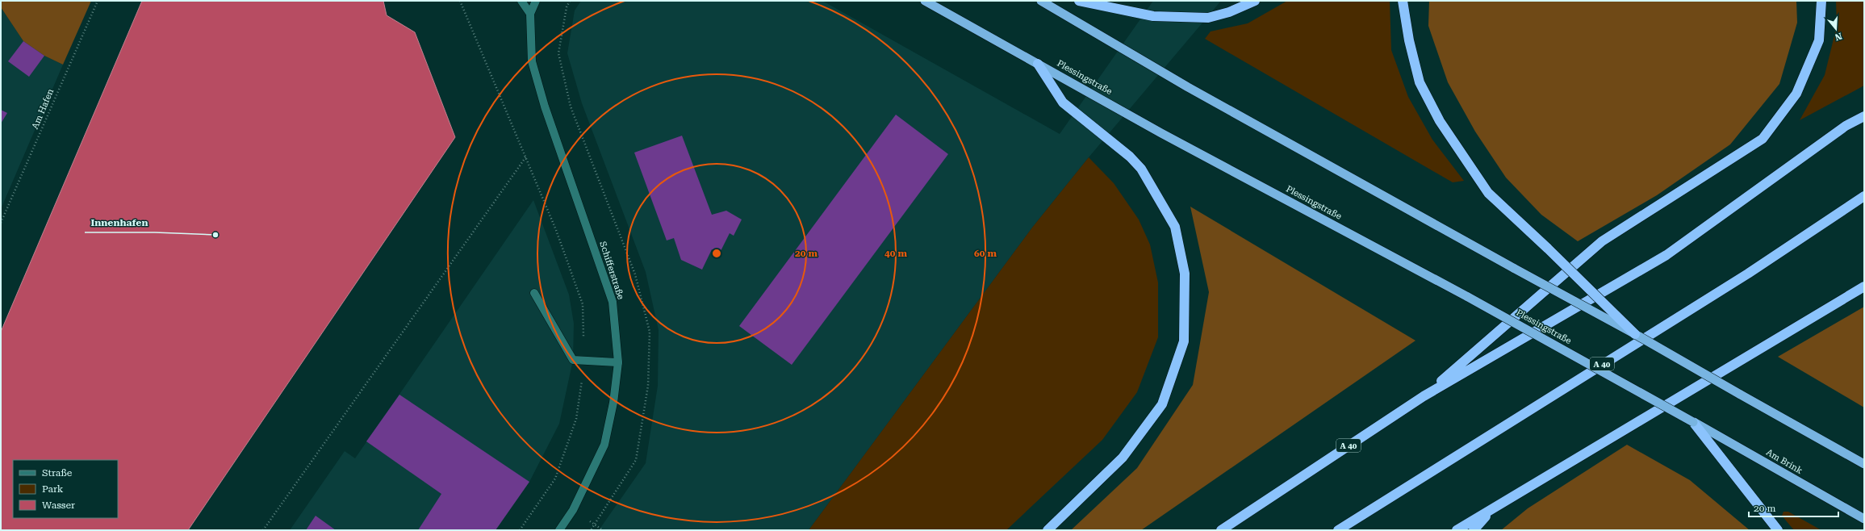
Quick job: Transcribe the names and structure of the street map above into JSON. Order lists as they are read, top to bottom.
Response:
{
  "streets": {
    "highway": ["Plessingstraße", "A 40", "Am Brink"],
    "street": ["Schifferstraße"],
    "path": ["Am Hafen"]
  },
  "crossings": [
    ["Plessingstraße", "Am Brink"]
  ],
  "places": ["Innenhafen"],
  "legend": ["Straße", "Park", "Wasser"],
  "scale_bar": "20 m",
  "north": "bottom",
  "rings": ["20 m", "40 m", "60 m"]
}
